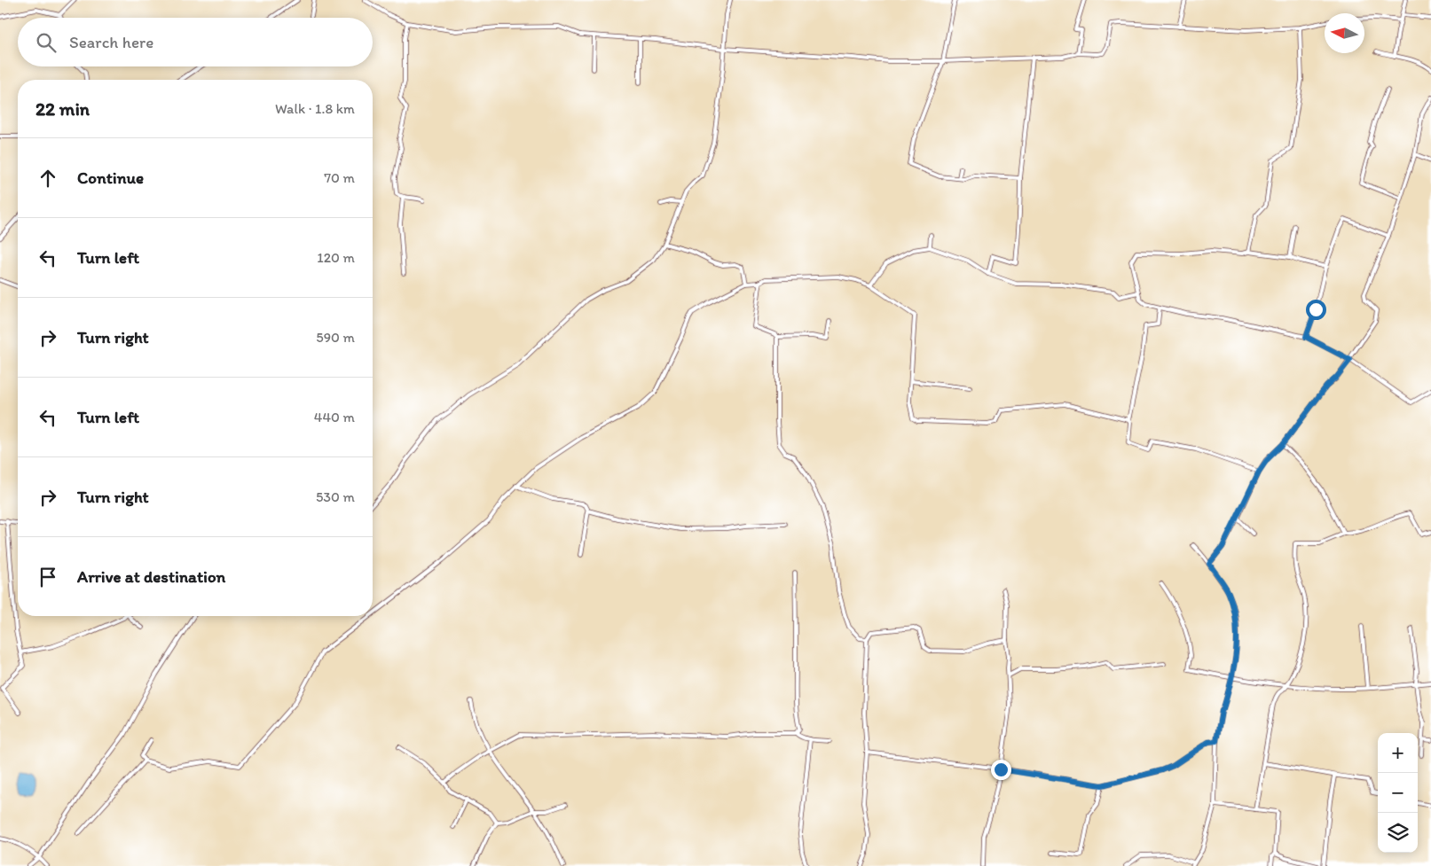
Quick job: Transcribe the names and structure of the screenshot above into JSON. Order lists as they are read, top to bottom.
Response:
{
  "north": "left",
  "page": {
    "search": "Search here",
    "heading": ["22 min", "Walk · 1.8 km"],
    "list": [
      ["Continue", "70 m"],
      ["Turn left", "120 m"],
      ["Turn right", "590 m"],
      ["Turn left", "440 m"],
      ["Turn right", "530 m"],
      "Arrive at destination"
    ],
    "map_buttons": ["+", "−"]
  }
}
